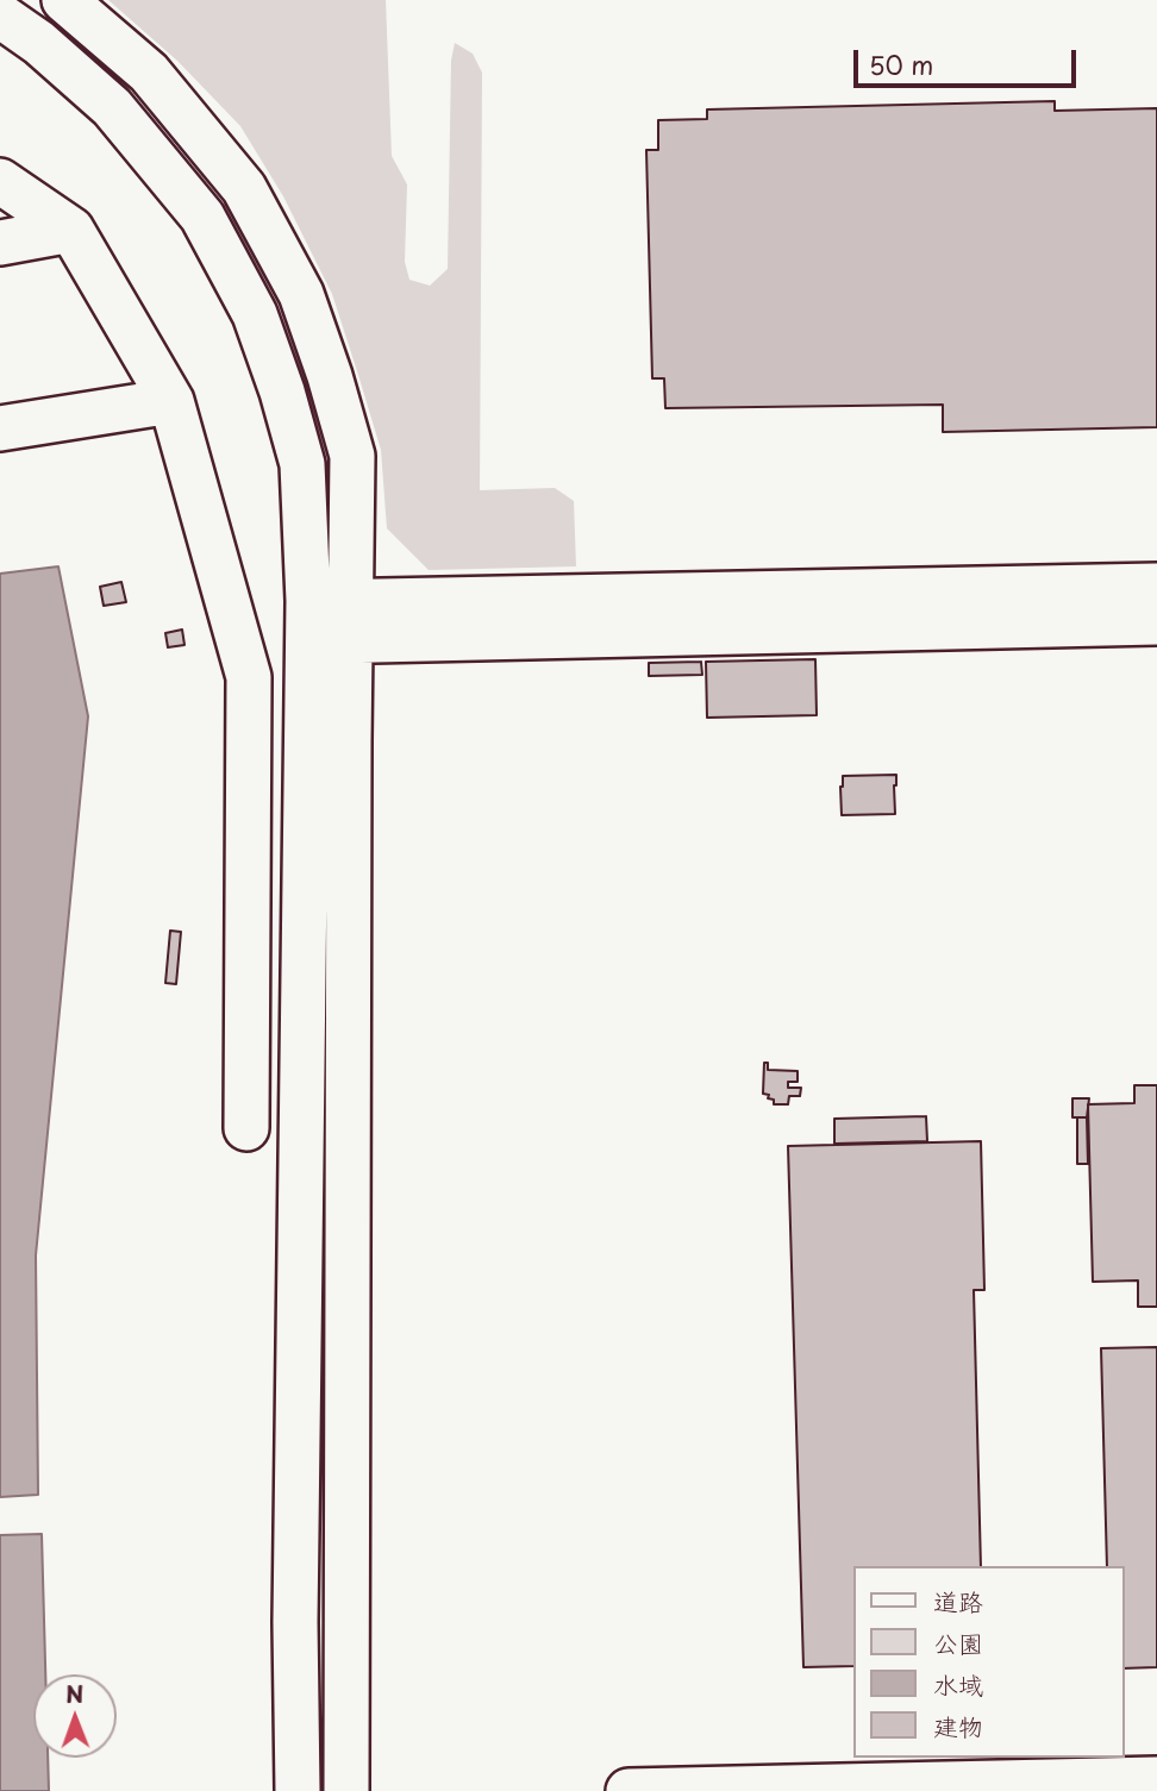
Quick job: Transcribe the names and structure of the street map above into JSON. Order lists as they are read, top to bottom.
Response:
{
  "legend": [
    "道路",
    "公園",
    "水域",
    "建物"
  ],
  "scale_bar": "50 m",
  "north": "top"
}
